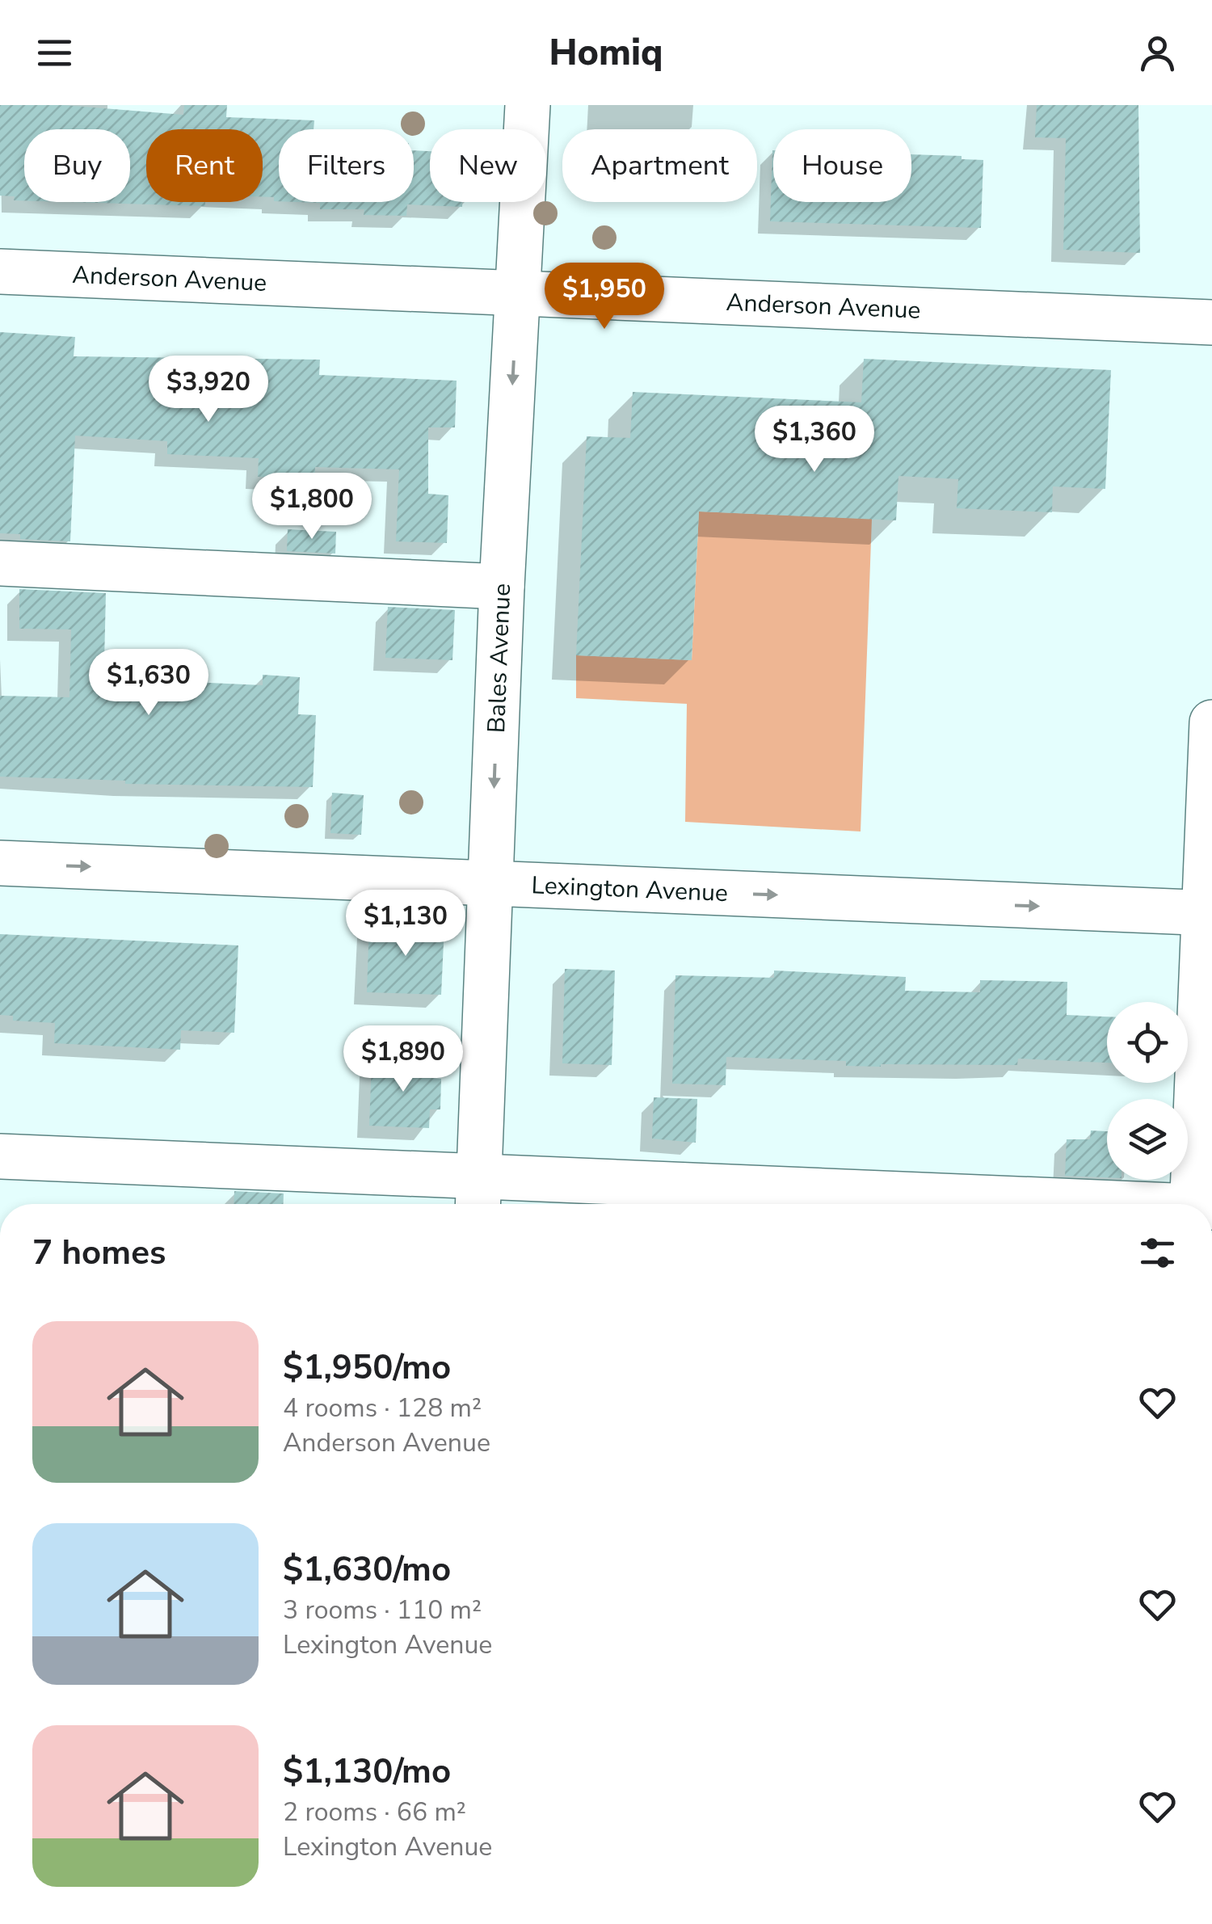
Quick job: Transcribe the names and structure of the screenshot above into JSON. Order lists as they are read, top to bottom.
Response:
{
  "streets": {
    "street": ["Anderson Avenue", "Bales Avenue", "Lexington Avenue"]
  },
  "crossings": [
    ["Anderson Avenue", "Bales Avenue"],
    ["Bales Avenue", "Lexington Avenue"]
  ],
  "one_way": ["Bales Avenue"],
  "page": {
    "header": "Homiq",
    "chip": [
      "Buy",
      "Rent",
      "Filters",
      "New",
      "Apartment",
      "House"
    ],
    "price": [
      "$1,950",
      "$3,920",
      "$1,360",
      "$1,800",
      "$1,630",
      "$1,130",
      "$1,890"
    ],
    "heading": "7 homes",
    "list": [
      {
        "name": "$1,950/mo",
        "note": "4 rooms · 128 m² · Anderson Avenue"
      },
      {
        "name": "$1,630/mo",
        "note": "3 rooms · 110 m² · Lexington Avenue"
      },
      {
        "name": "$1,130/mo",
        "note": "2 rooms · 66 m² · Lexington Avenue"
      }
    ]
  }
}
